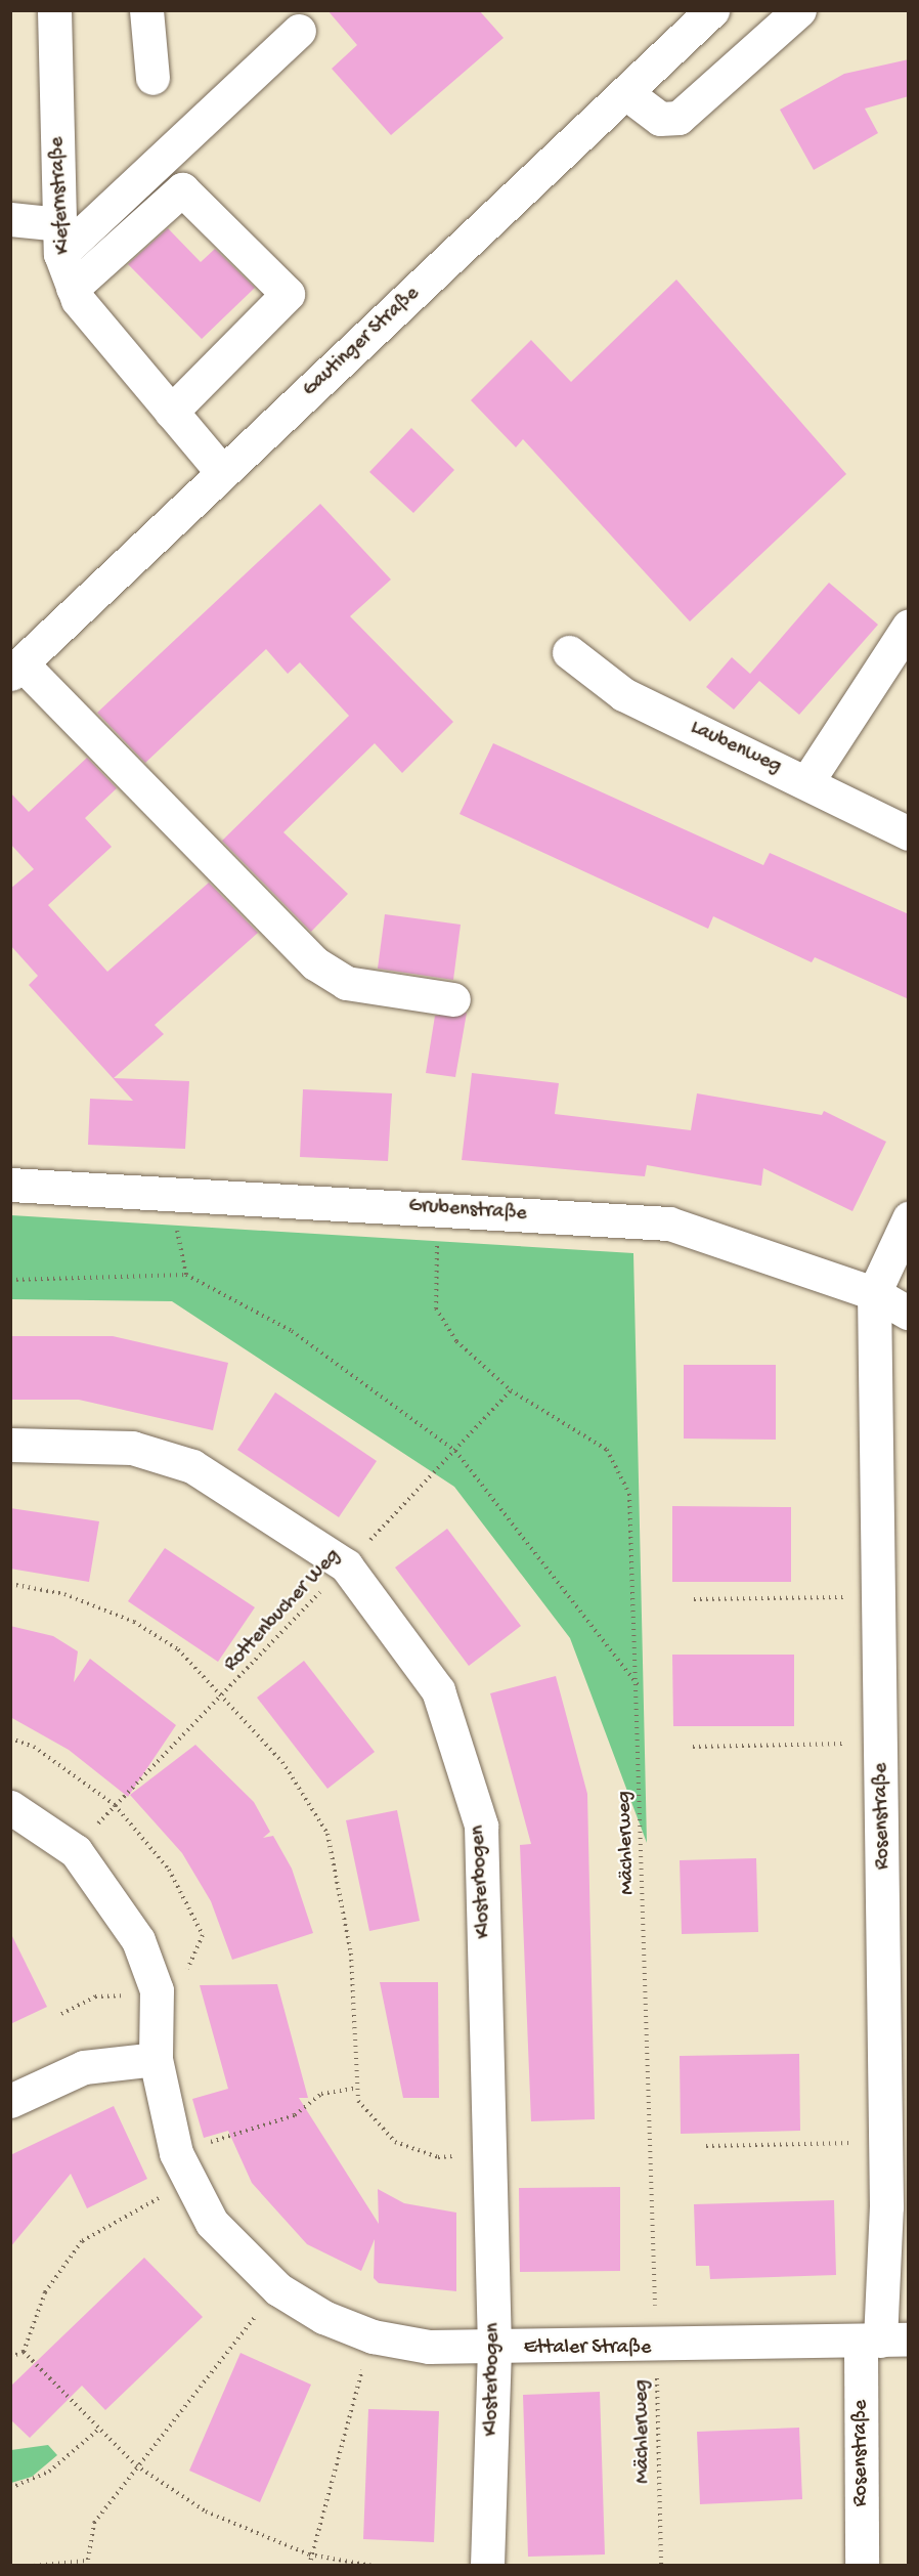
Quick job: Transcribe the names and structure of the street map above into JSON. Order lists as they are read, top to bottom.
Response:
{
  "streets": {
    "street": [
      "Kiefernstraße",
      "Gautinger Straße",
      "Laubenweg",
      "Grubenstraße",
      "Rosenstraße",
      "Klosterbogen",
      "Ettaler Straße"
    ],
    "path": ["Rottenbucher Weg", "Mächlerweg"]
  },
  "crossings": [
    ["Kiefernstraße", "Gautinger Straße"],
    ["Grubenstraße", "Rosenstraße"],
    ["Grubenstraße", "Mächlerweg"],
    ["Rottenbucher Weg", "Mächlerweg"],
    ["Rottenbucher Weg", "Klosterbogen"],
    ["Rottenbucher Weg", "Ettaler Straße"],
    ["Rosenstraße", "Ettaler Straße"],
    ["Mächlerweg", "Ettaler Straße"],
    ["Klosterbogen", "Ettaler Straße"]
  ]
}
